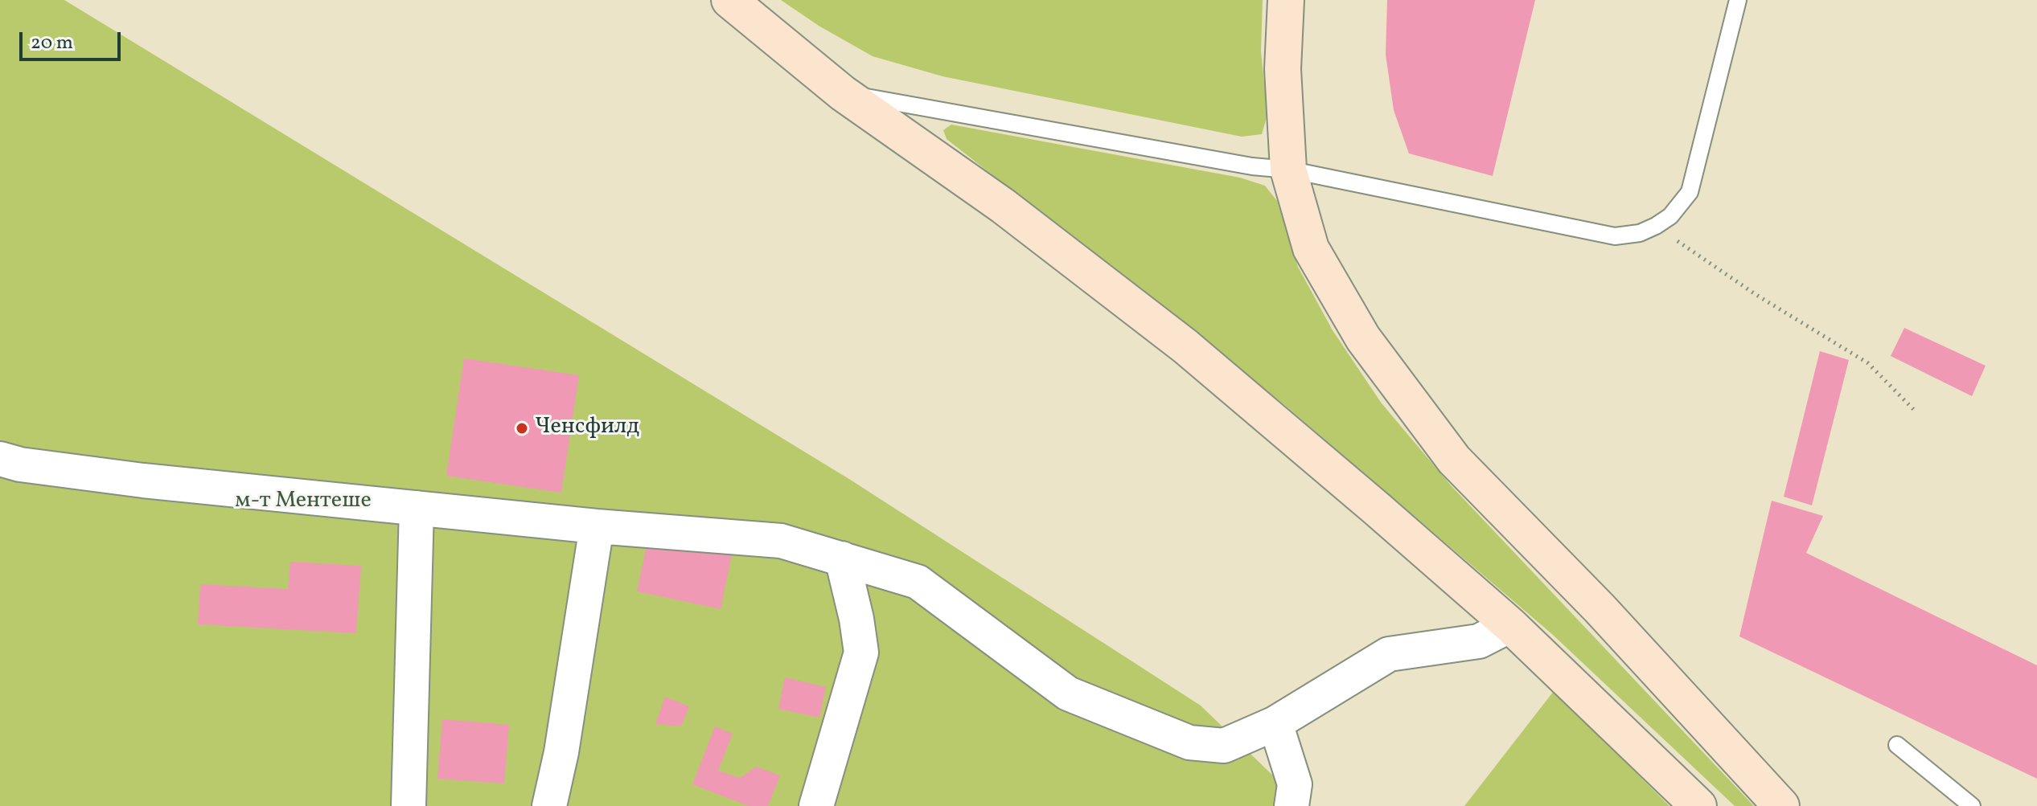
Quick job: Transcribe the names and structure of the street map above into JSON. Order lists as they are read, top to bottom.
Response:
{
  "parks": ["м-т Ментeше"],
  "places": ["Ченсфилд"],
  "scale_bar": "20 m"
}
